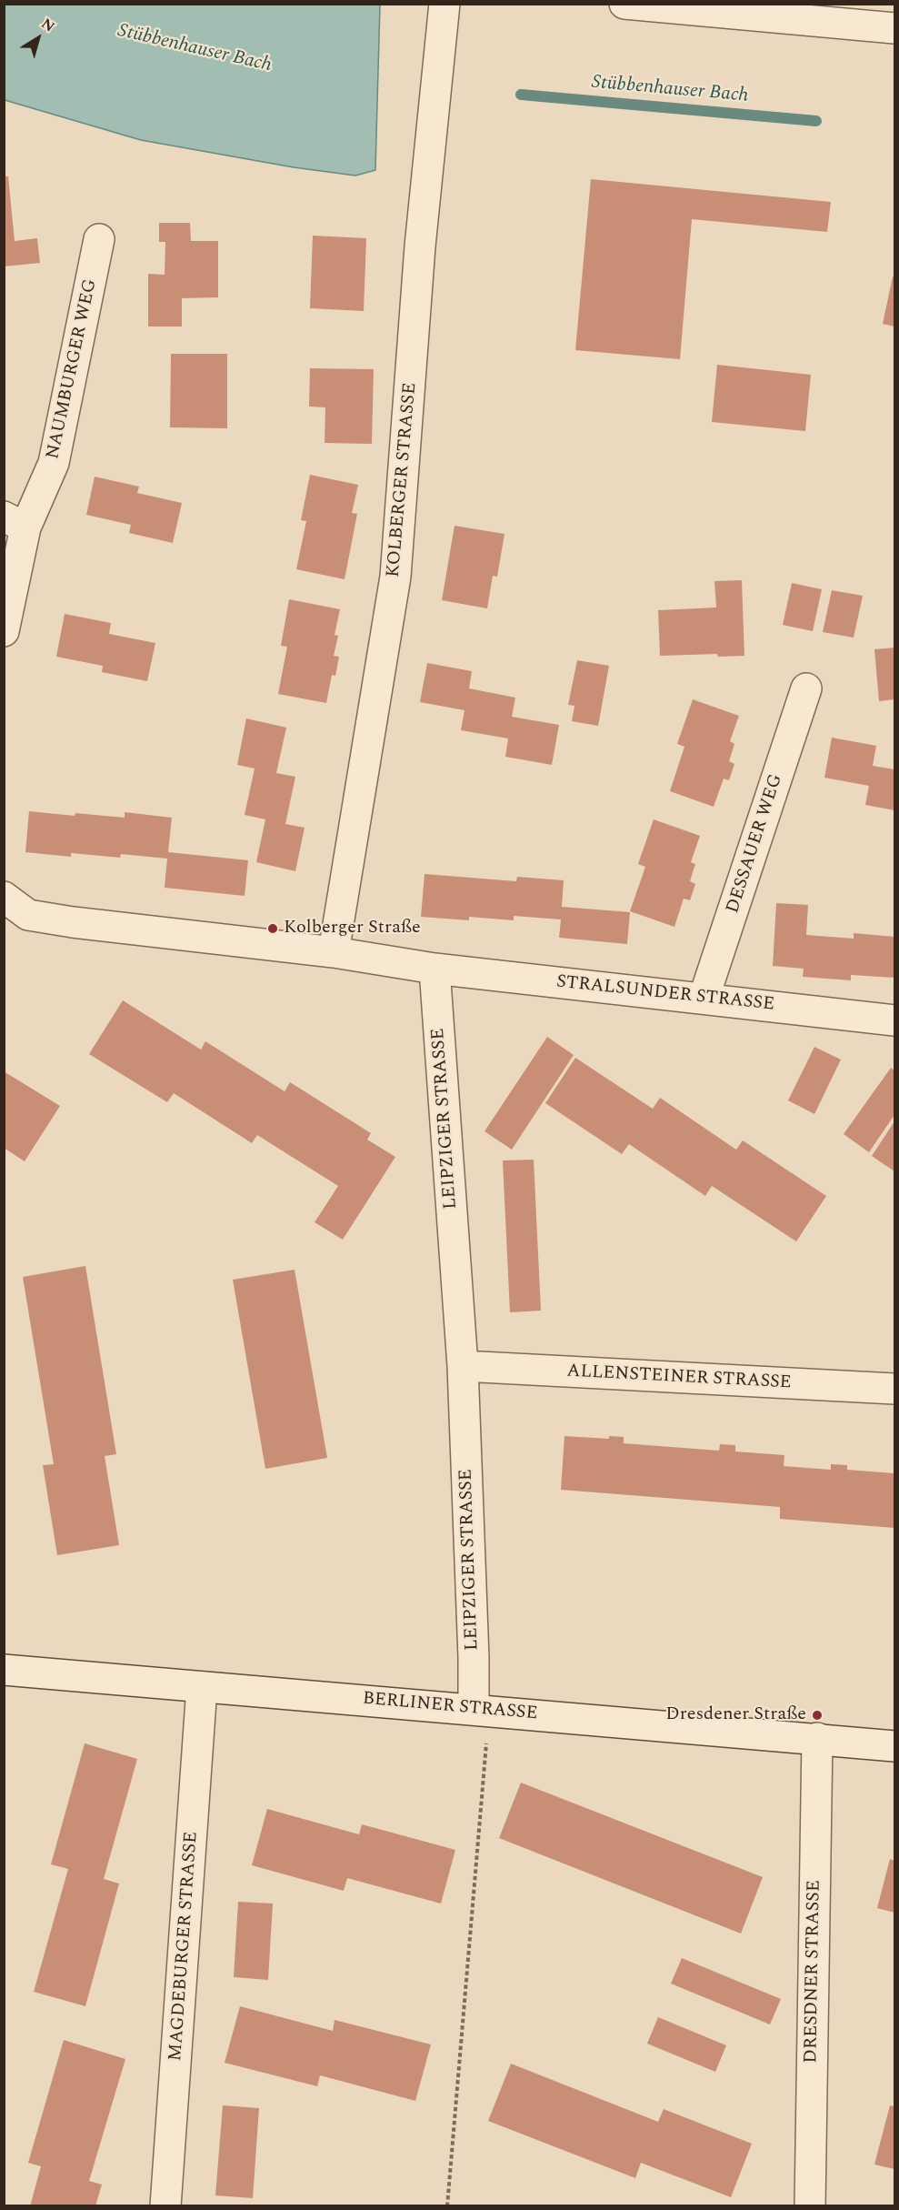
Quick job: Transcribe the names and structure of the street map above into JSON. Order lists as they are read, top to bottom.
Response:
{
  "streets": {
    "street": [
      "NAUMBURGER WEG",
      "KOLBERGER STRASSE",
      "DESSAUER WEG",
      "STRALSUNDER STRASSE",
      "LEIPZIGER STRASSE",
      "ALLENSTEINER STRASSE",
      "BERLINER STRASSE",
      "MAGDEBURGER STRASSE",
      "DRESDNER STRASSE"
    ]
  },
  "crossings": [
    ["DESSAUER WEG", "STRALSUNDER STRASSE"],
    ["STRALSUNDER STRASSE", "LEIPZIGER STRASSE"],
    ["LEIPZIGER STRASSE", "ALLENSTEINER STRASSE"],
    ["LEIPZIGER STRASSE", "BERLINER STRASSE"],
    ["BERLINER STRASSE", "MAGDEBURGER STRASSE"],
    ["BERLINER STRASSE", "DRESDNER STRASSE"]
  ],
  "water": ["Stübbenhauser Bach"],
  "places": ["Kolberger Straße", "Dresdener Straße"],
  "north": "top right"
}
